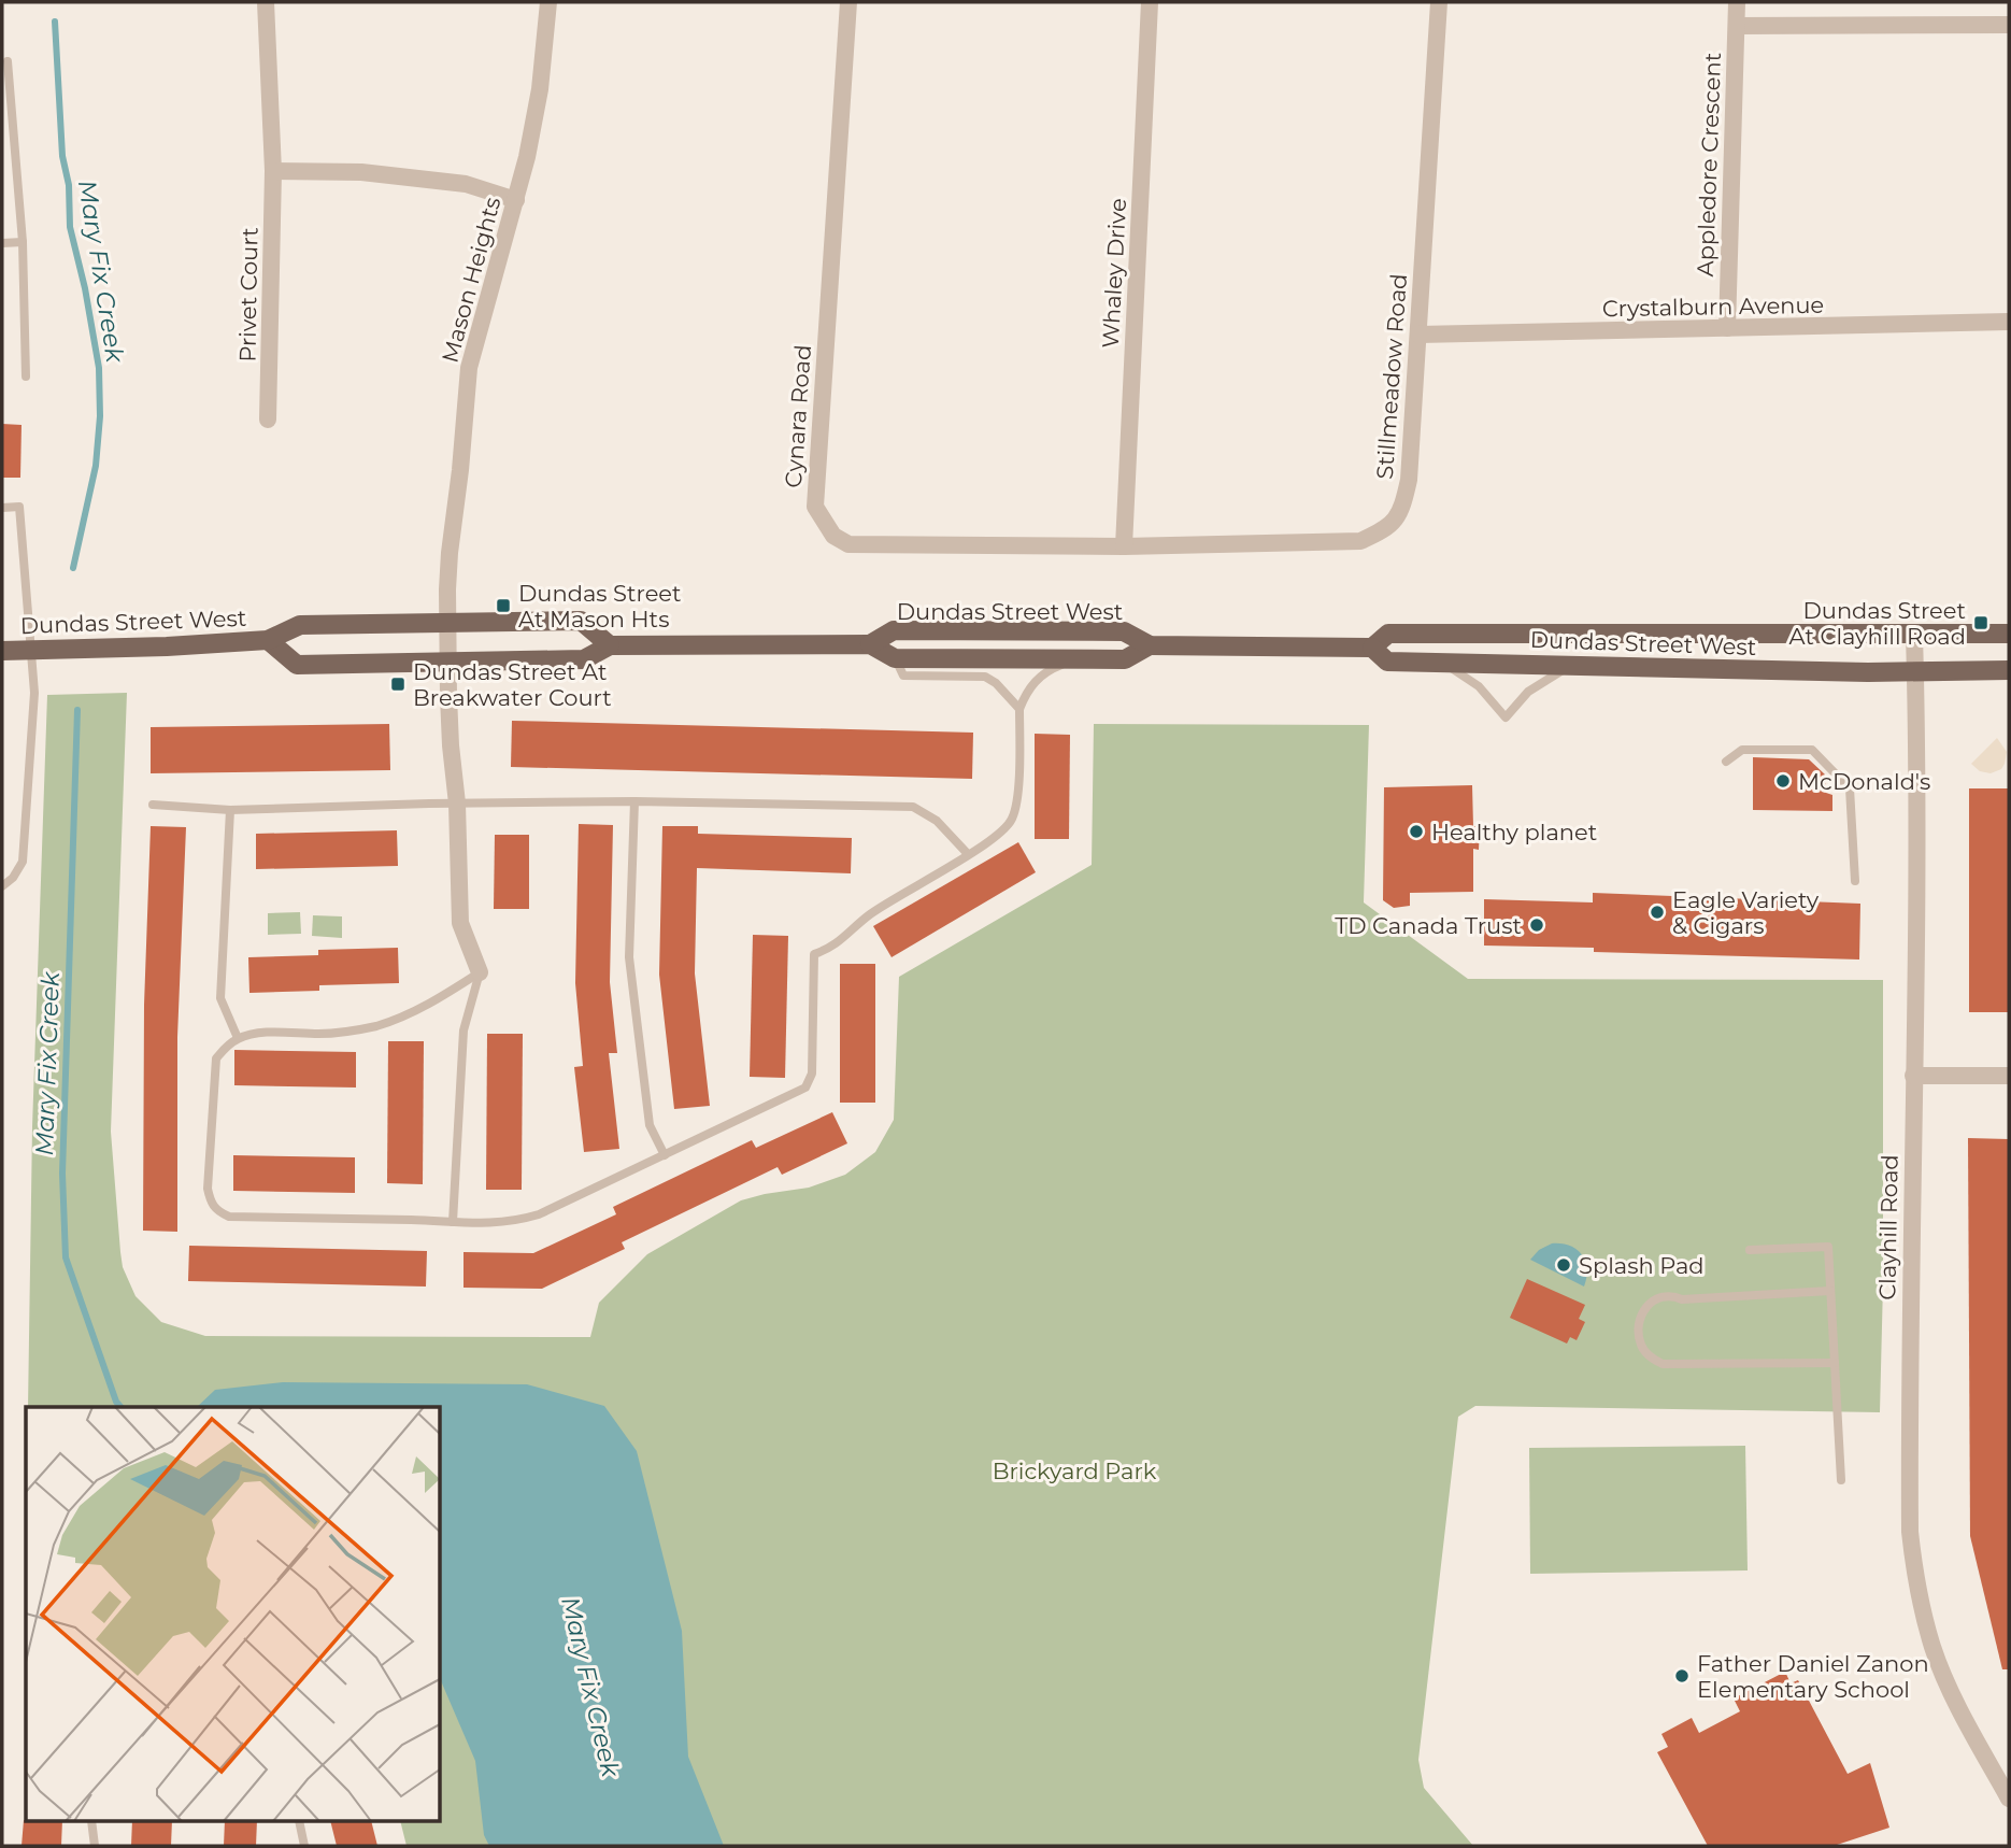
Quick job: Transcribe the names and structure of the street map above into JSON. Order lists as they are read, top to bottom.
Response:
{
  "streets": {
    "main road": ["Dundas Street West"],
    "street": [
      "Appledore Crescent",
      "Whaley Drive",
      "Mason Heights",
      "Privet Court",
      "Crystalburn Avenue",
      "Stillmeadow Road",
      "Cynara Road",
      "Clayhill Road"
    ]
  },
  "crossings": [
    ["Appledore Crescent", "Crystalburn Avenue"],
    ["Whaley Drive", "Stillmeadow Road"],
    ["Whaley Drive", "Cynara Road"],
    ["Mason Heights", "Dundas Street West"],
    ["Crystalburn Avenue", "Stillmeadow Road"],
    ["Stillmeadow Road", "Cynara Road"],
    ["Dundas Street West", "Clayhill Road"]
  ],
  "water": ["Mary Fix Creek"],
  "parks": ["Brickyard Park"],
  "places": {
    "transit": ["Dundas Street At Mason Hts", "Dundas Street At Clayhill Road", "Dundas Street At Breakwater Court"],
    "other": [
      "McDonald's",
      "Healthy planet",
      "Eagle Variety & Cigars",
      "TD Canada Trust",
      "Splash Pad",
      "Father Daniel Zanon Elementary School"
    ]
  }
}
